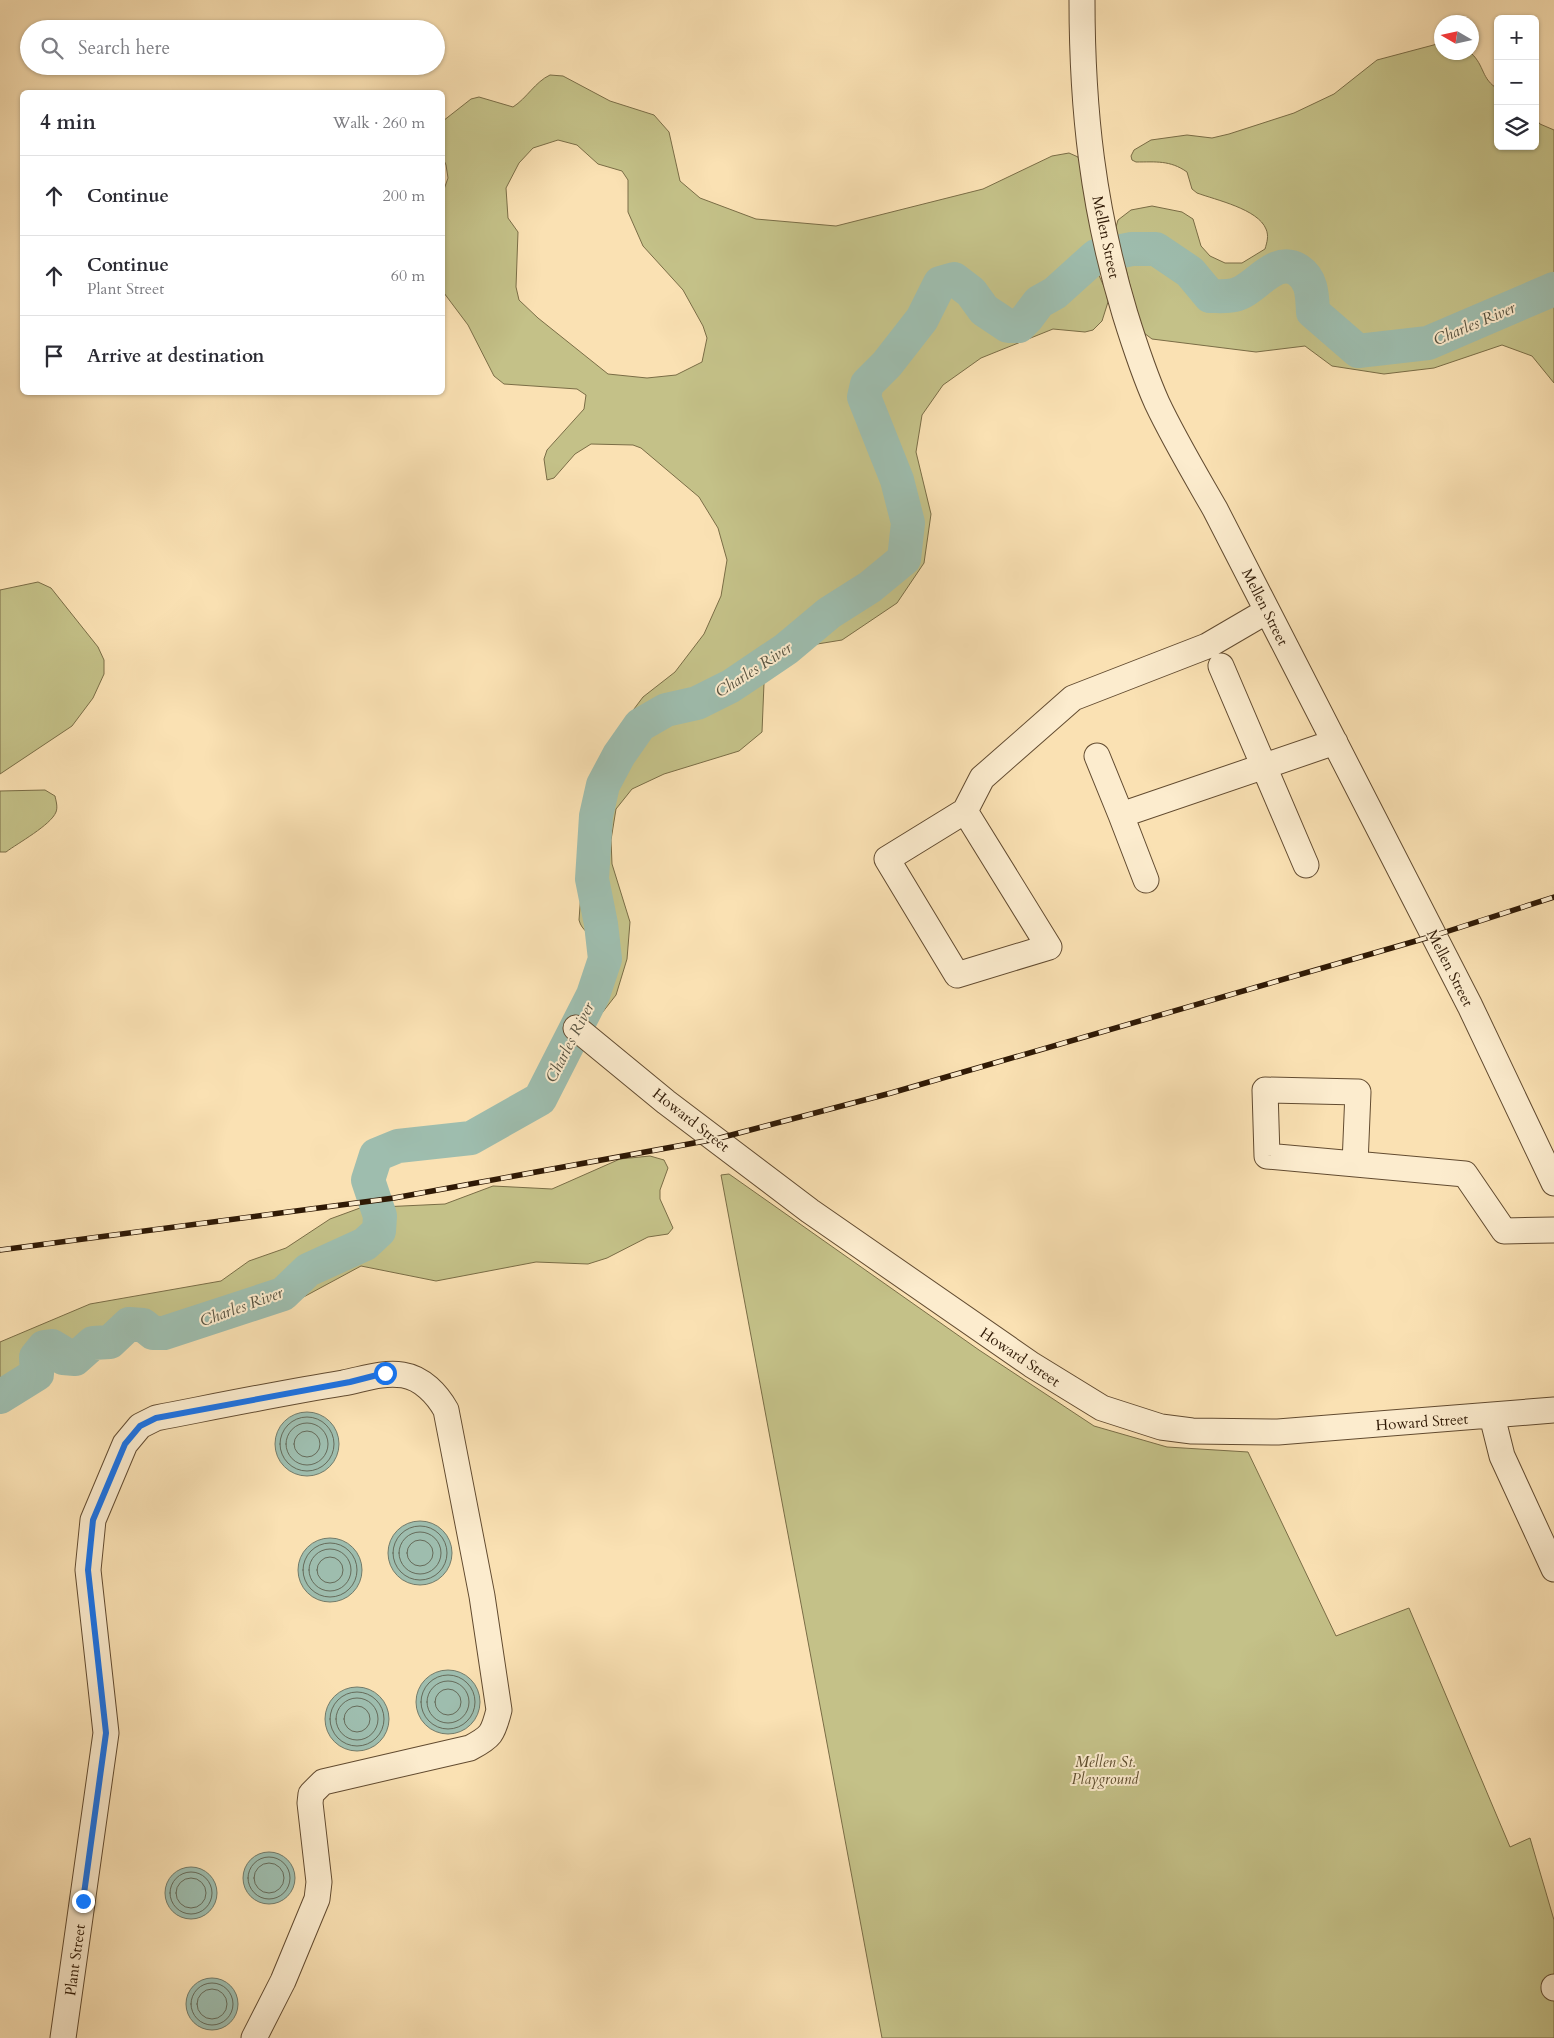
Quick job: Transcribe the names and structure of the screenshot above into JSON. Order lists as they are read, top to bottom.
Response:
{
  "streets": {
    "street": ["Mellen Street", "Howard Street", "Plant Street"]
  },
  "water": ["Charles River"],
  "parks": ["Mellen St. Playground"],
  "north": "left",
  "page": {
    "map_buttons": ["+", "−"],
    "search": "Search here",
    "heading": ["4 min", "Walk · 260 m"],
    "list": [
      ["Continue", "200 m"],
      ["Continue", "Plant Street", "60 m"],
      "Arrive at destination"
    ]
  }
}
